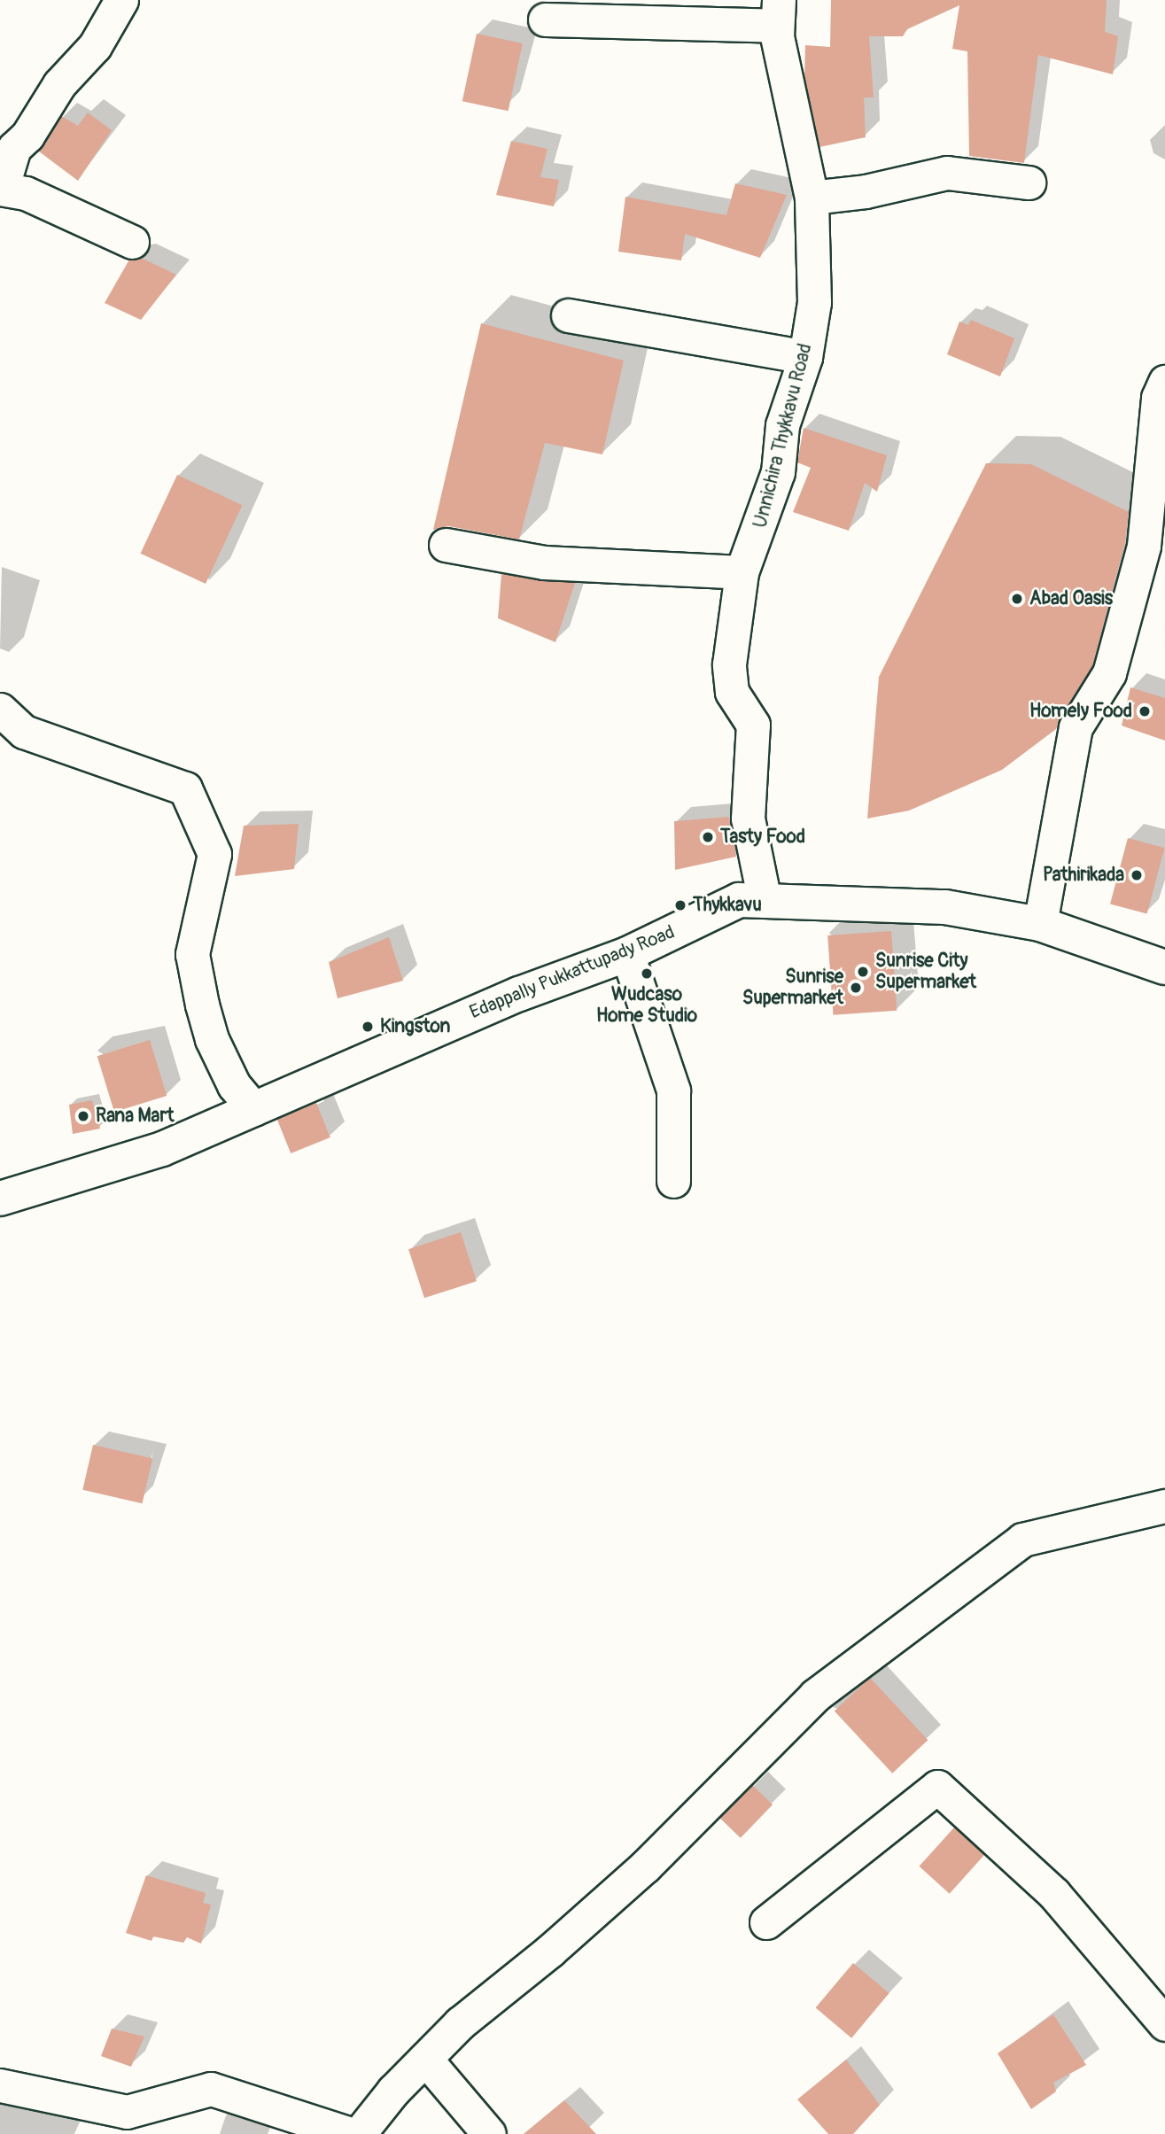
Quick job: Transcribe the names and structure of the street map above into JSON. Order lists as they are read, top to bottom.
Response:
{
  "streets": {
    "main road": ["Edappally Pukkattupady Road"],
    "street": ["Unnichira Thykkavu Road"]
  },
  "crossings": [
    ["Unnichira Thykkavu Road", "Edappally Pukkattupady Road"]
  ],
  "places": [
    "Abad Oasis",
    "Homely Food",
    "Tasty Food",
    "Pathirikada",
    "Thykkavu",
    "Sunrise City Supermarket",
    "Wudcaso Home Studio",
    "Sunrise Supermarket",
    "Kingston",
    "Rana Mart"
  ]
}
